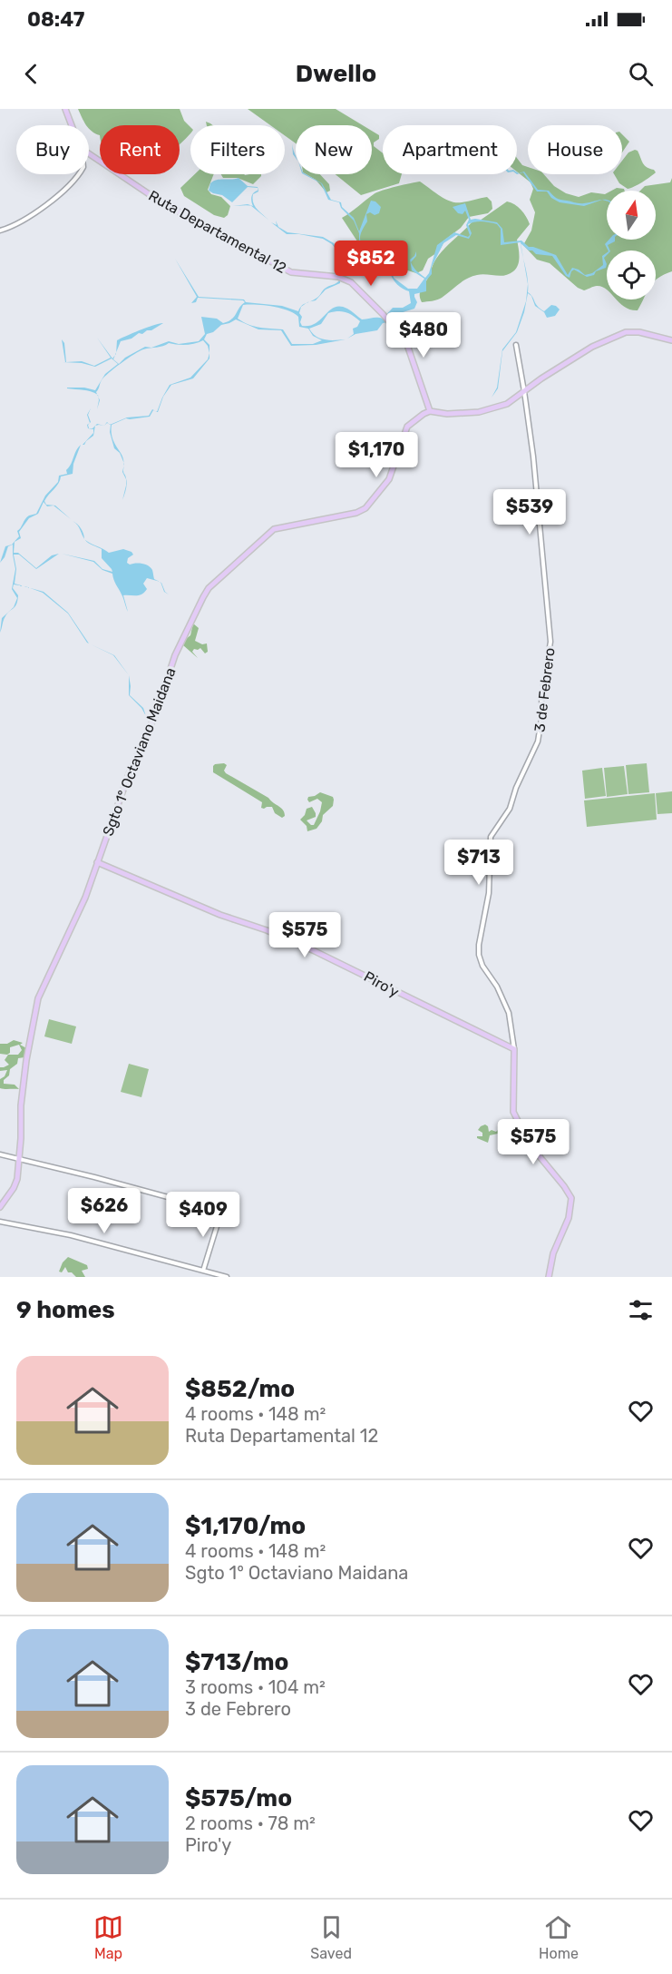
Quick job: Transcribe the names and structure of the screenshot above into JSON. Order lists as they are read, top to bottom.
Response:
{
  "streets": {
    "main road": ["Ruta Departamental 12", "Sgto 1° Octaviano Maidana", "Piro'y"],
    "street": ["3 de Febrero"]
  },
  "crossings": [
    ["Ruta Departamental 12", "Sgto 1° Octaviano Maidana"],
    ["3 de Febrero", "Piro'y"],
    ["Sgto 1° Octaviano Maidana", "Piro'y"]
  ],
  "north": "top",
  "page": {
    "status": "08:47",
    "header": "Dwello",
    "chip": [
      "Buy",
      "Rent",
      "Filters",
      "New",
      "Apartment",
      "House"
    ],
    "price": [
      "$852",
      "$480",
      "$1,170",
      "$539",
      "$713",
      "$575",
      "$575",
      "$626",
      "$409"
    ],
    "heading": "9 homes",
    "list": [
      {
        "name": "$852/mo",
        "note": "4 rooms · 148 m² · Ruta Departamental 12"
      },
      {
        "name": "$1,170/mo",
        "note": "4 rooms · 148 m² · Sgto 1° Octaviano Maidana"
      },
      {
        "name": "$713/mo",
        "note": "3 rooms · 104 m² · 3 de Febrero"
      },
      {
        "name": "$575/mo",
        "note": "2 rooms · 78 m² · Piro'y"
      }
    ],
    "tabs": ["Map", "Saved", "Home"]
  }
}
